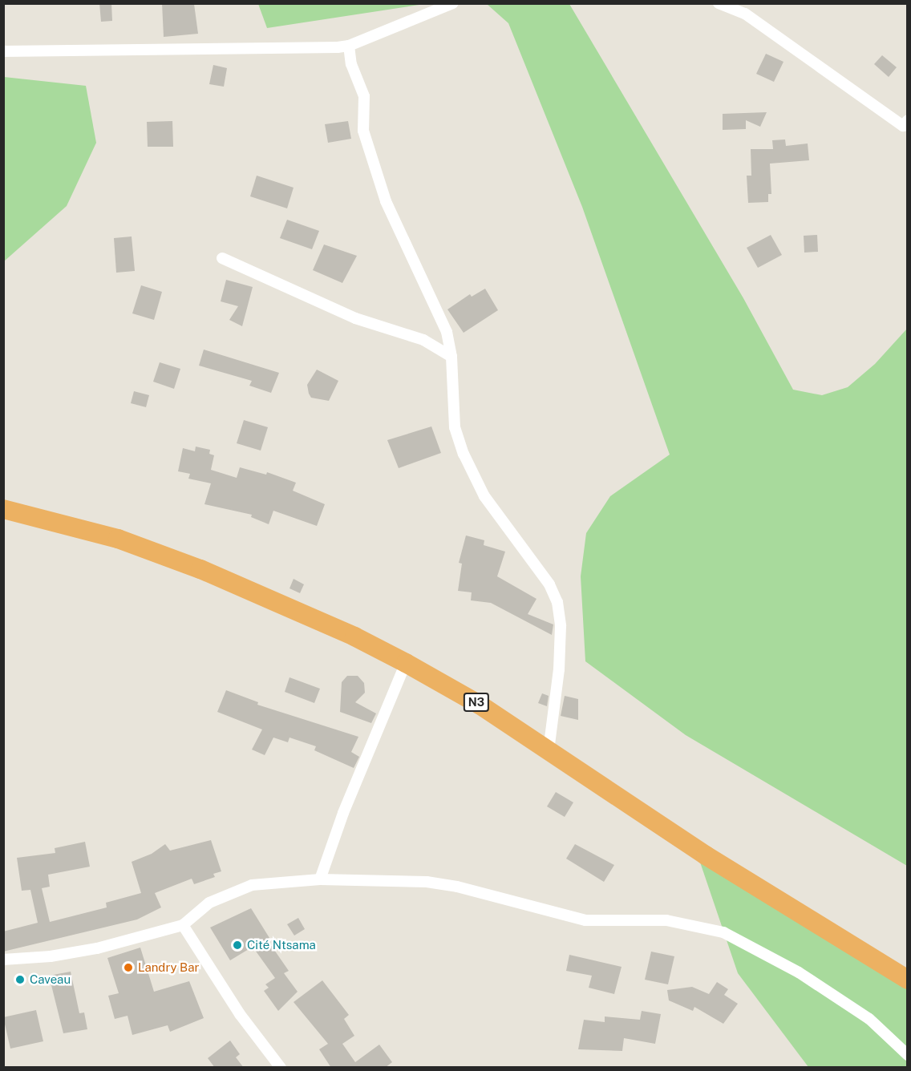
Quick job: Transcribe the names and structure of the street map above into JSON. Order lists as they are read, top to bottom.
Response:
{
  "streets": {
    "highway": ["N3"]
  },
  "places": ["Cité Ntsama", "Landry Bar", "Caveau"]
}
